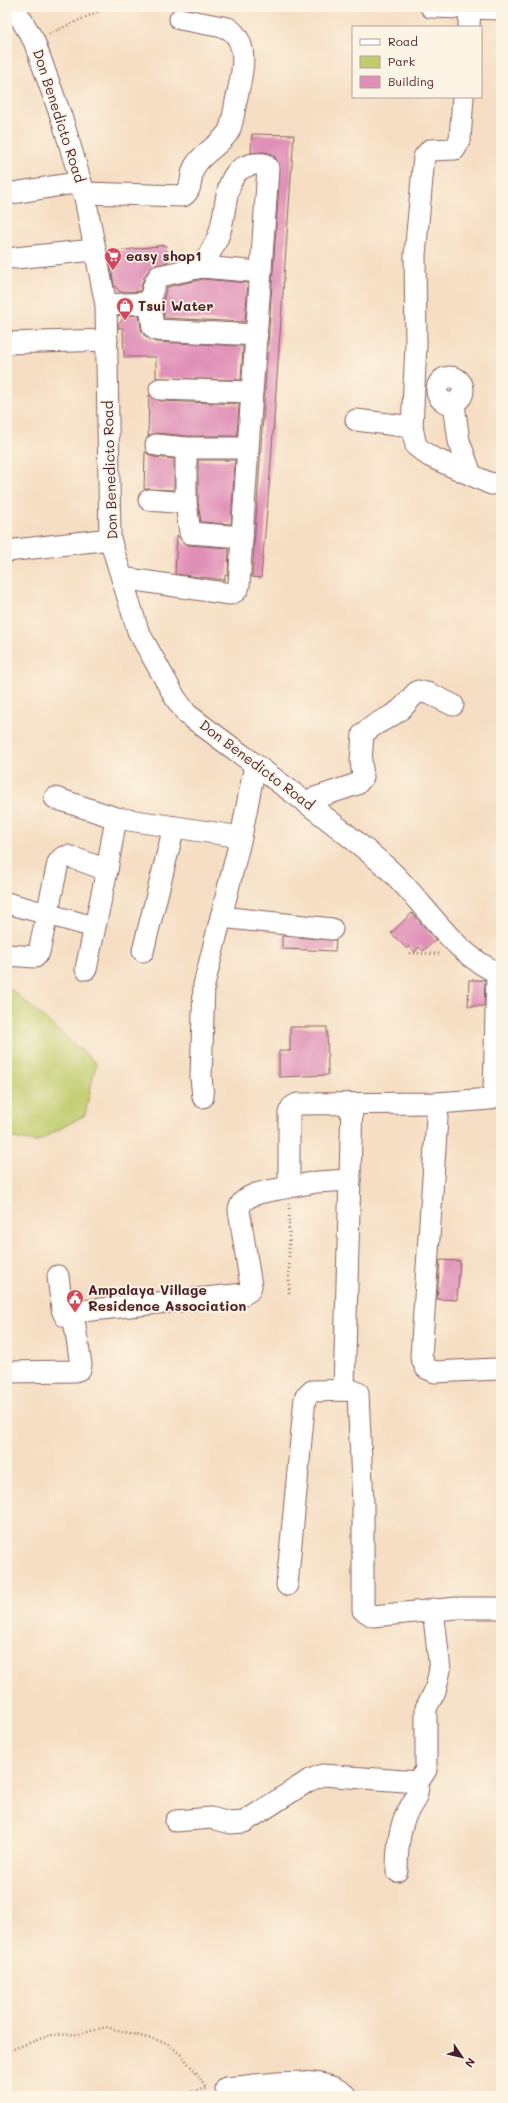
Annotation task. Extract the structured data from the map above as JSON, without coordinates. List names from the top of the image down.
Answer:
{
  "streets": {
    "street": ["Don Benedicto Road"]
  },
  "places": {
    "supermarket": ["easy shop1"],
    "shop": ["Tsui Water"],
    "public building": ["Ampalaya Village Residence Association"]
  },
  "legend": ["Road", "Park", "Building"],
  "north": "bottom right"
}
